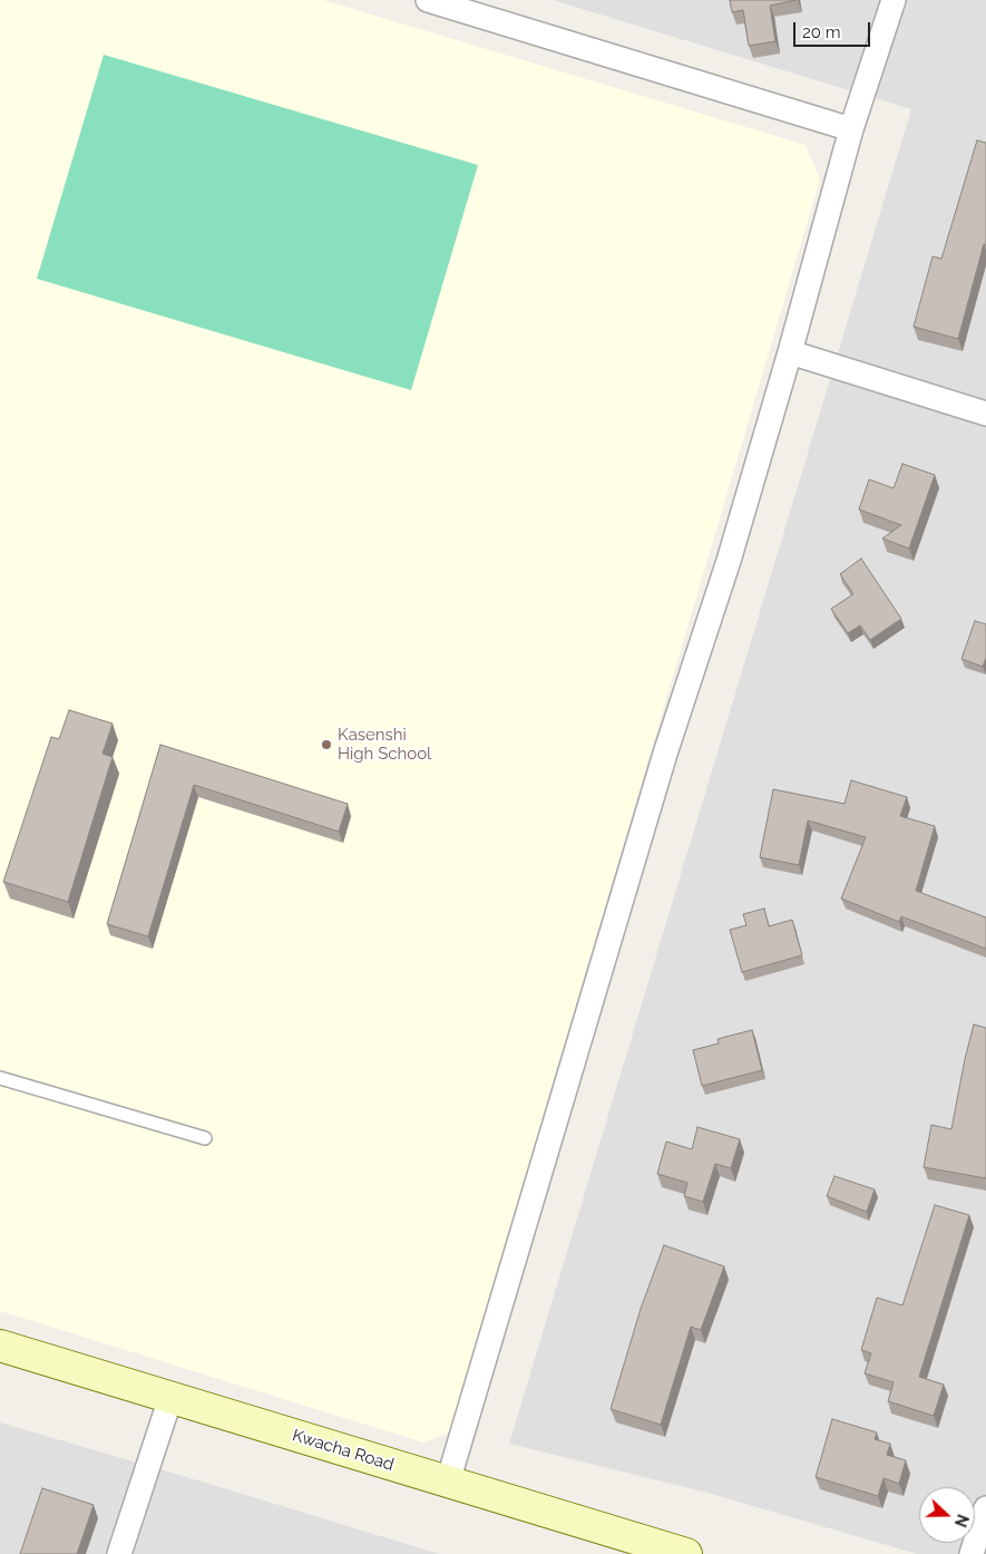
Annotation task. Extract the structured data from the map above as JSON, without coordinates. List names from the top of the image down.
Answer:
{
  "streets": {
    "main road": ["Kwacha Road"]
  },
  "places": ["Kasenshi High School"],
  "scale_bar": "20 m",
  "north": "right"
}
